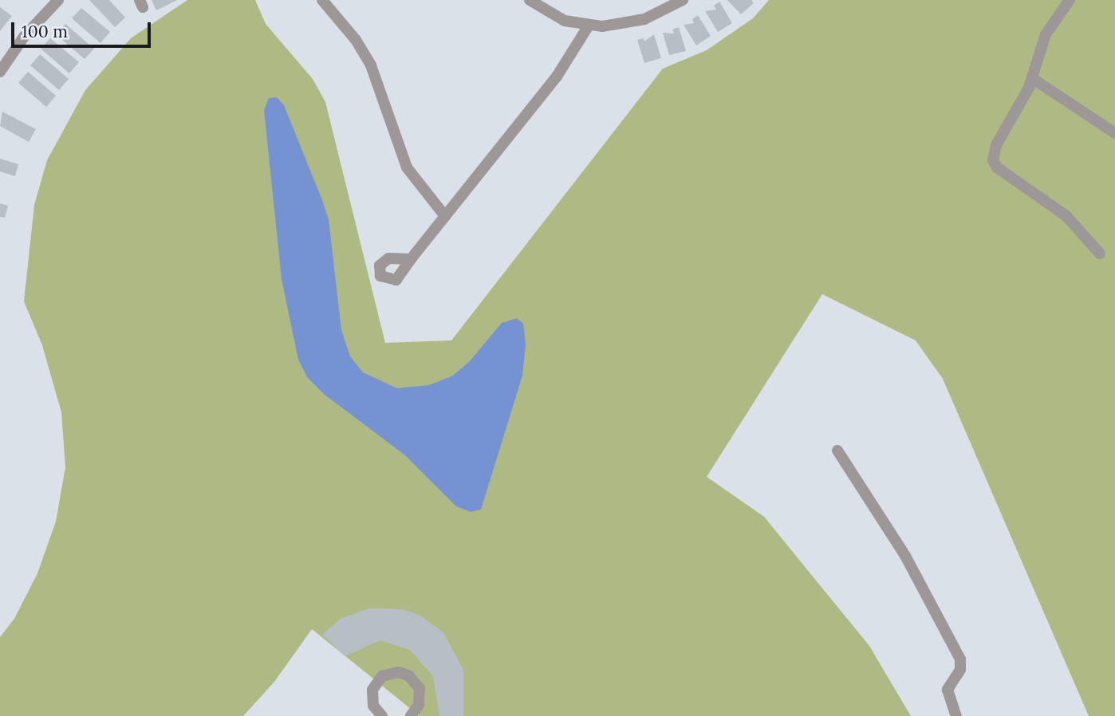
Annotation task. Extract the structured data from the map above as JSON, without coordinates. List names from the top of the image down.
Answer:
{
  "scale_bar": "100 m"
}
